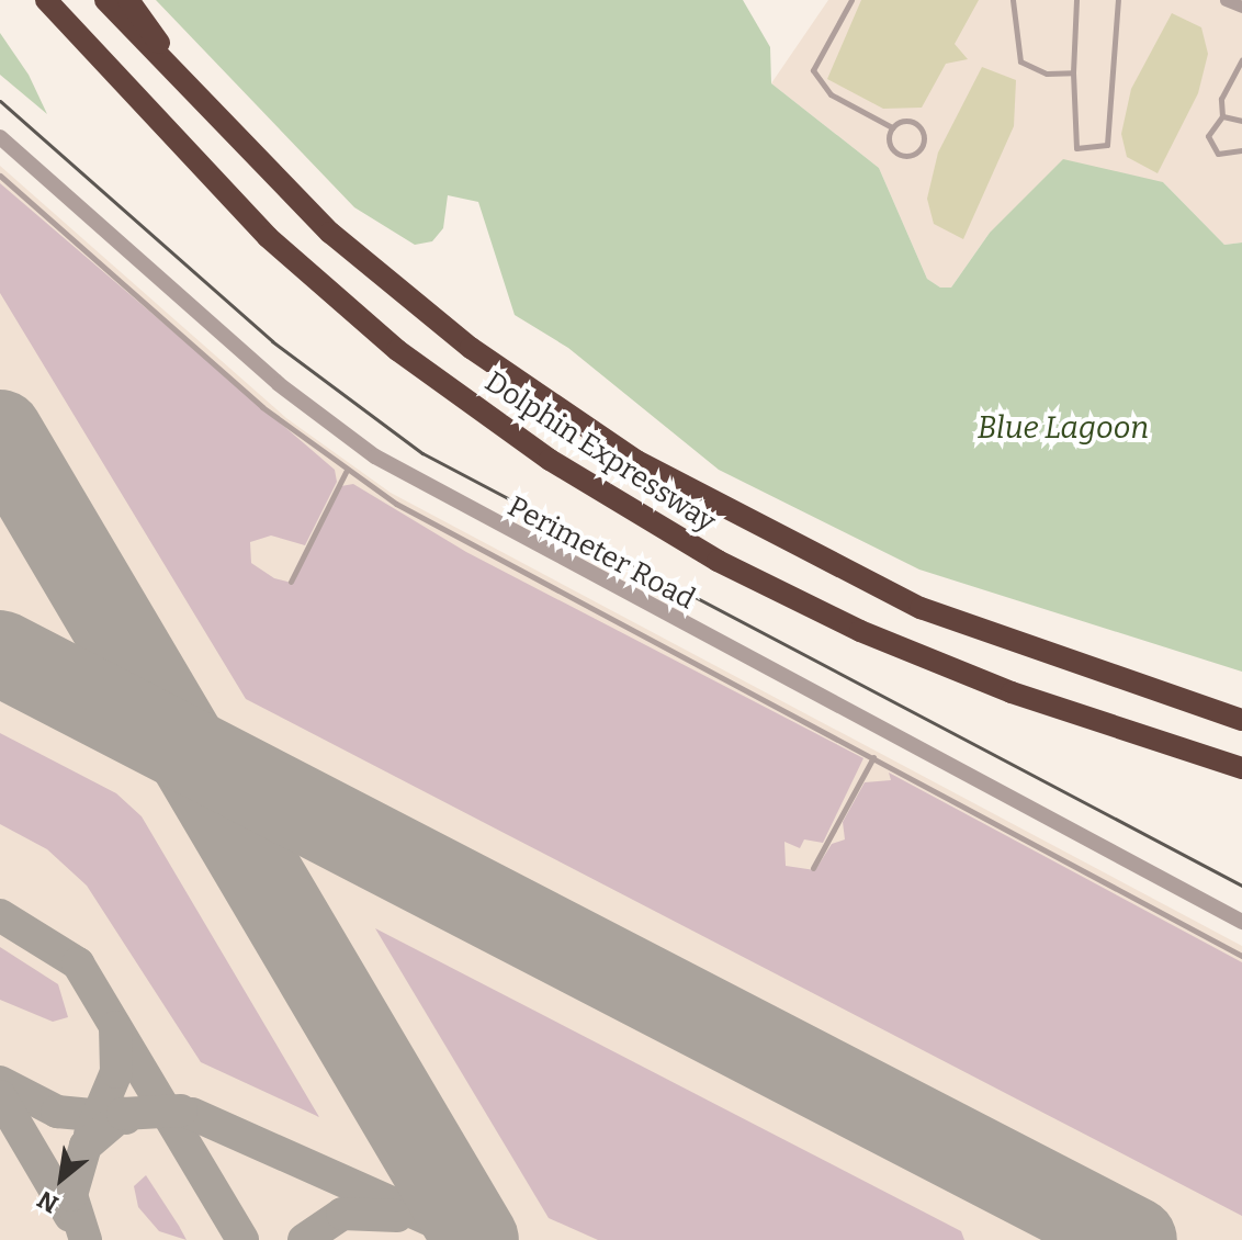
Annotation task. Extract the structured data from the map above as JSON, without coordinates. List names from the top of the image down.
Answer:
{
  "streets": {
    "highway": ["Dolphin Expressway"],
    "street": ["Perimeter Road"]
  },
  "water": ["Blue Lagoon"],
  "north": "bottom left"
}
